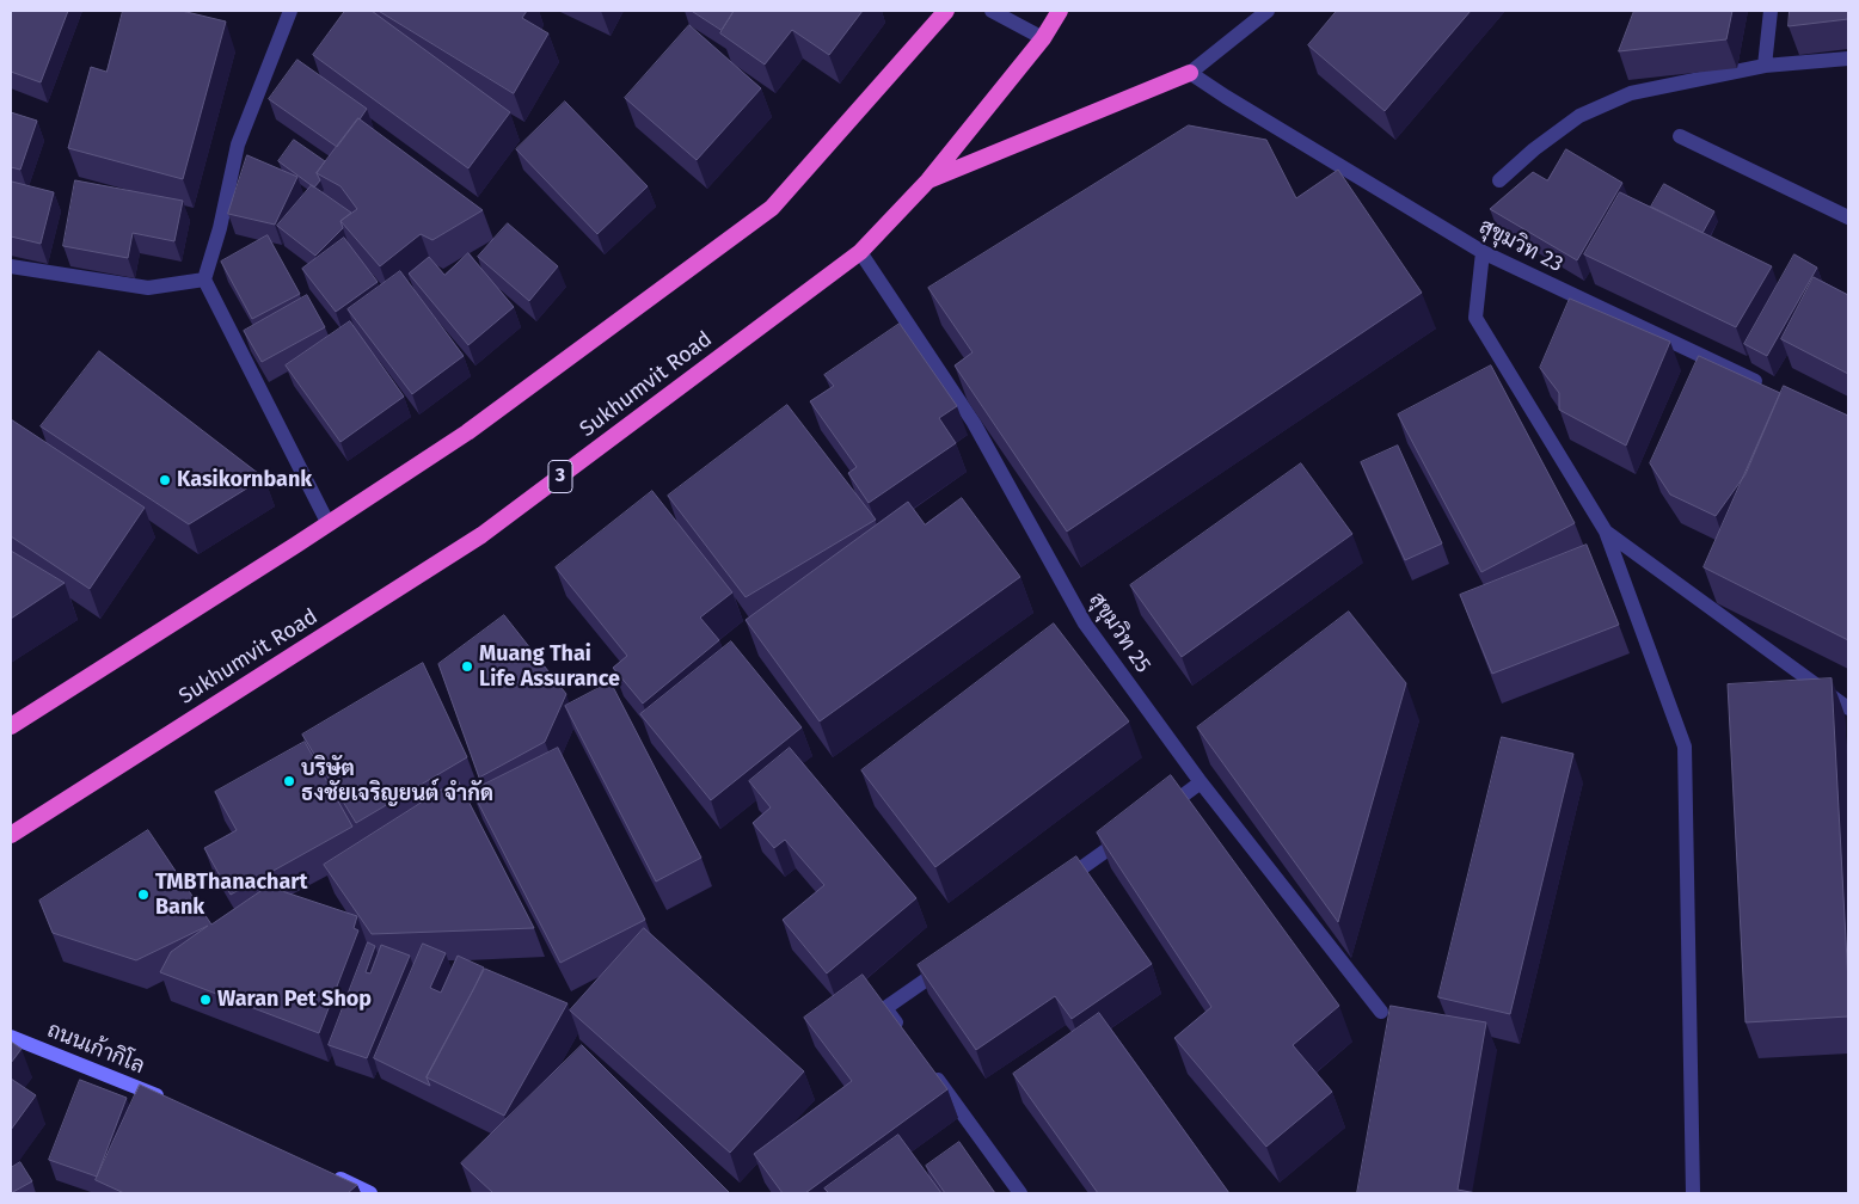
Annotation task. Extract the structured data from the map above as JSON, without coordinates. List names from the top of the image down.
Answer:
{
  "streets": {
    "highway": ["Sukhumvit Road", "3"],
    "main road": ["ถนนเก้ากิโล"],
    "street": ["สุขุมวิท 23", "สุขุมวิท 25"]
  },
  "crossings": [
    ["Sukhumvit Road", "สุขุมวิท 25"]
  ],
  "places": [
    "Kasikornbank",
    "Muang Thai Life Assurance",
    "บริษัต ธงชัยเจริญยนต์ จำกัด",
    "TMBThanachart Bank",
    "Waran Pet Shop"
  ]
}
